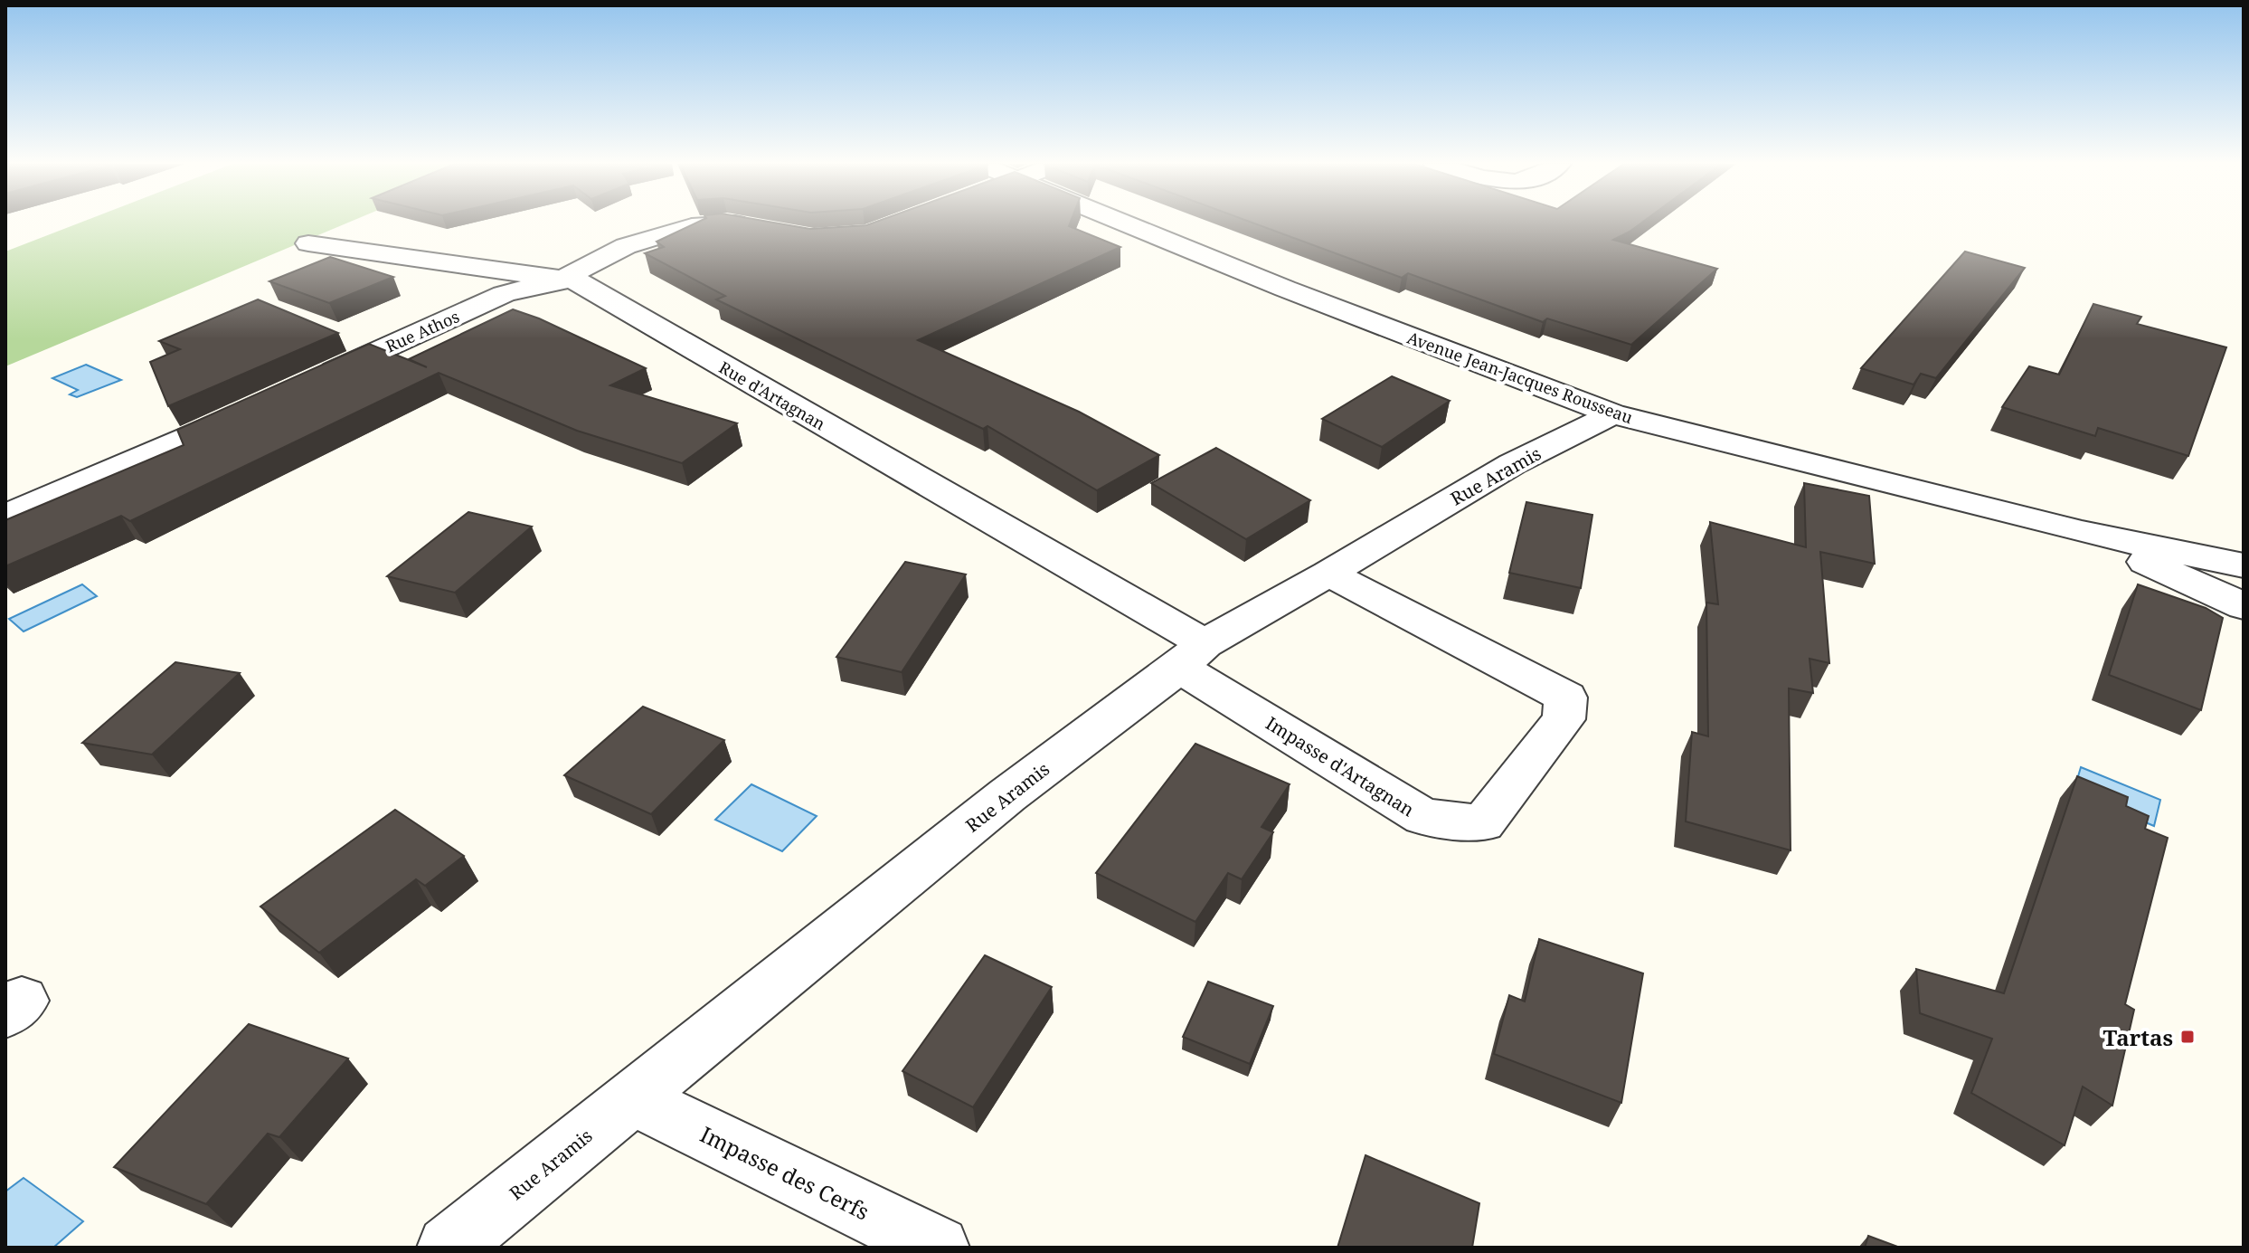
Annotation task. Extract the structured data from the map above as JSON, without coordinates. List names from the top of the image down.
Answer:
{
  "streets": {
    "street": [
      "Rue Athos",
      "Avenue Jean-Jacques Rousseau",
      "Rue d'Artagnan",
      "Rue Aramis",
      "Impasse d'Artagnan",
      "Impasse des Cerfs"
    ]
  },
  "crossings": [
    ["Rue Athos", "Rue d'Artagnan"],
    ["Avenue Jean-Jacques Rousseau", "Rue Aramis"],
    ["Rue d'Artagnan", "Rue Aramis"],
    ["Rue d'Artagnan", "Impasse d'Artagnan"],
    ["Rue Aramis", "Impasse d'Artagnan"],
    ["Rue Aramis", "Impasse des Cerfs"]
  ],
  "places": {
    "transit": ["Tartas"]
  }
}
